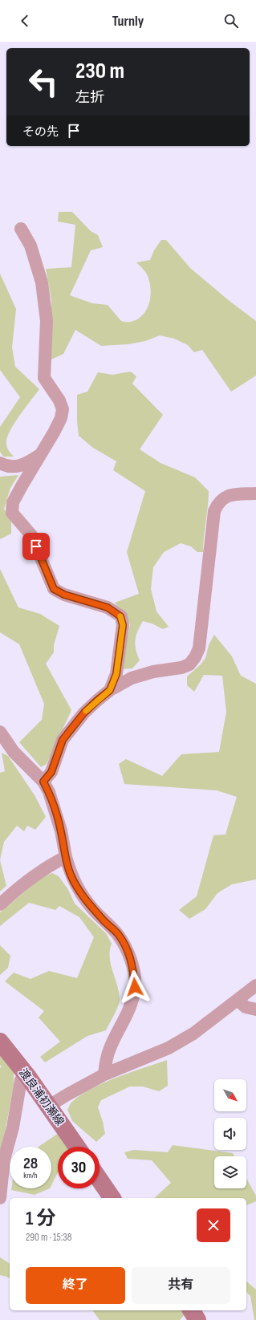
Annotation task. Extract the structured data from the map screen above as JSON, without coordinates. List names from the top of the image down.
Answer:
{
  "streets": {
    "main road": ["渡良浦初瀬線"]
  },
  "north": "bottom right",
  "page": {
    "header": "Turnly",
    "turn": ["230 m", "左折"],
    "then": "その先",
    "speed": "28 km/h",
    "limit": "30",
    "heading": ["1 分", "290 m · 15:38"],
    "buttons": ["終了", "共有"]
  }
}
